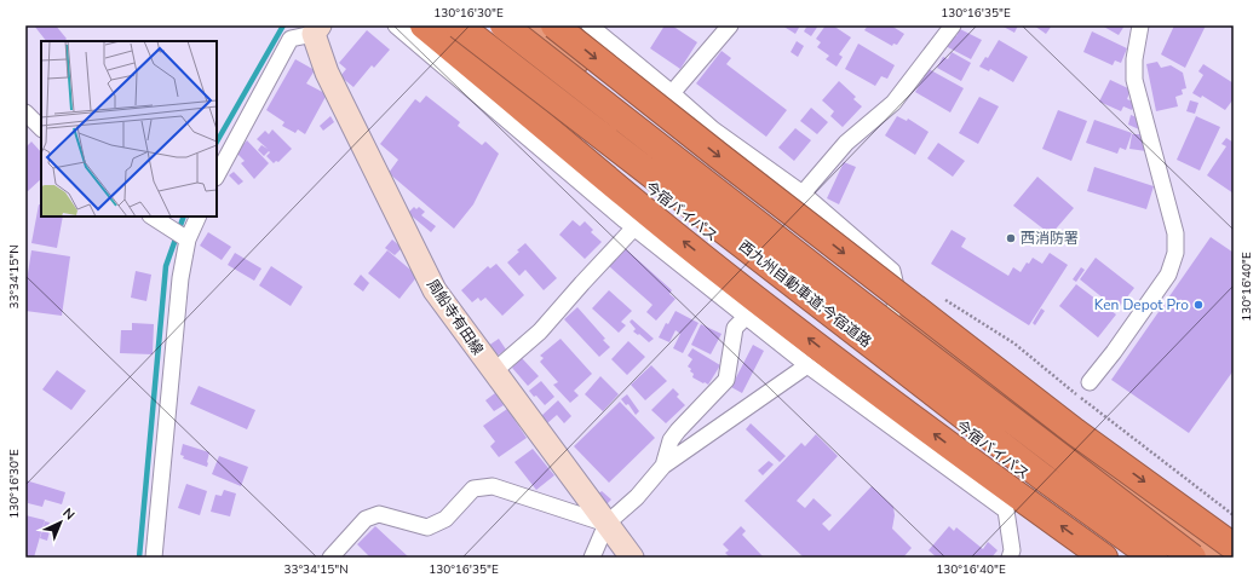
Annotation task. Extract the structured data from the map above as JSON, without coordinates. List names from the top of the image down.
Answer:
{
  "streets": {
    "highway": ["今宿バイパス", "西九州自動車道;今宿道路"],
    "main road": ["周船寺有田線"]
  },
  "places": ["西消防署", "Ken Depot Pro"],
  "north": "top right",
  "coordinates": [
    "130°16'30\"E",
    "130°16'35\"E",
    "33°34'15\"N",
    "130°16'40\"E"
  ]
}
